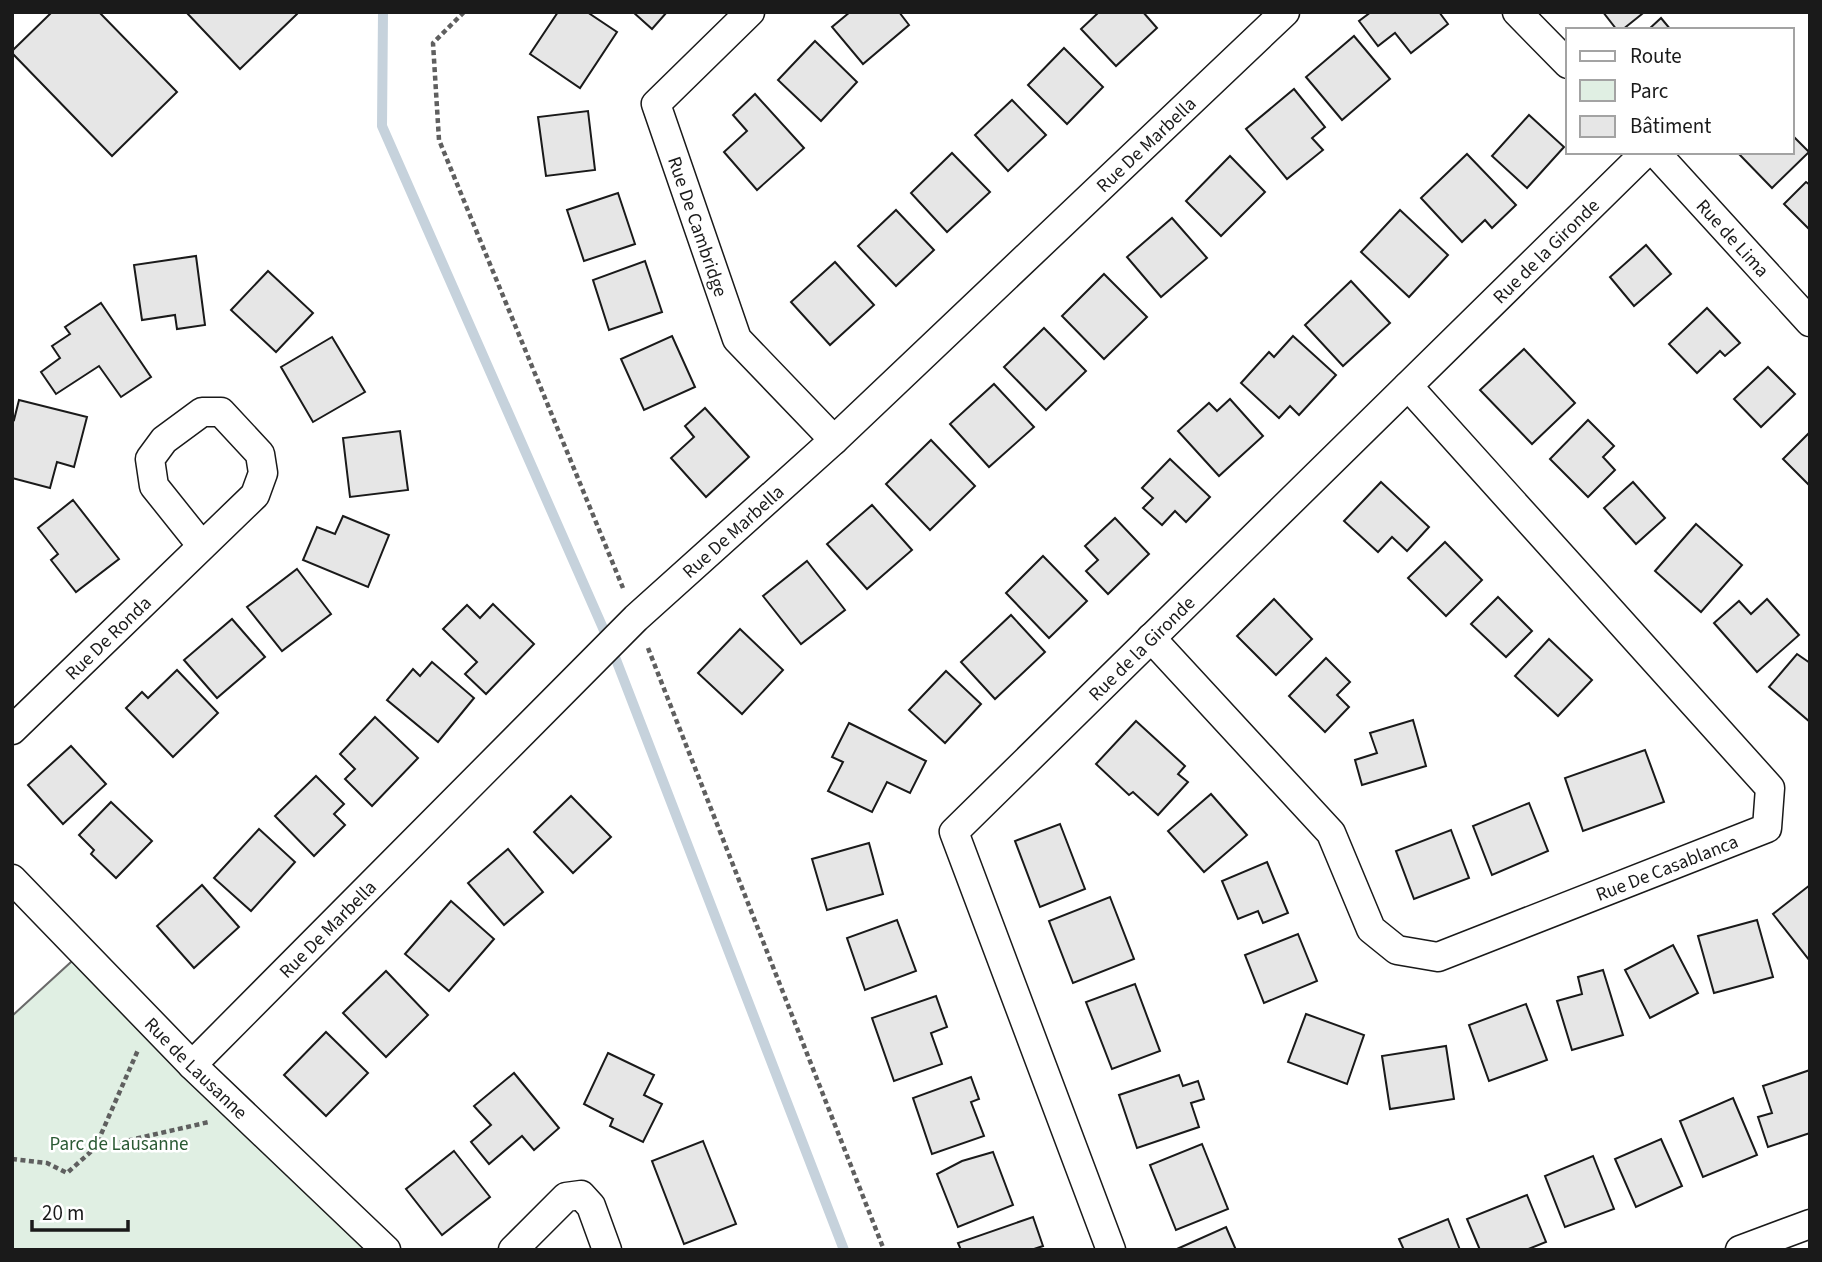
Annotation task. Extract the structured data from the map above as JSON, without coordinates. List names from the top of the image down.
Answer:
{
  "streets": {
    "street": [
      "Rue De Marbella",
      "Rue De Cambridge",
      "Rue de Lima",
      "Rue de la Gironde",
      "Rue De Ronda",
      "Rue De Casablanca",
      "Rue de Lausanne"
    ]
  },
  "crossings": [
    ["Rue De Marbella", "Rue De Cambridge"],
    ["Rue De Marbella", "Rue de Lausanne"],
    ["Rue de la Gironde", "Rue De Casablanca"]
  ],
  "parks": ["Parc de Lausanne"],
  "legend": ["Route", "Parc", "Bâtiment"],
  "scale_bar": "20 m"
}
